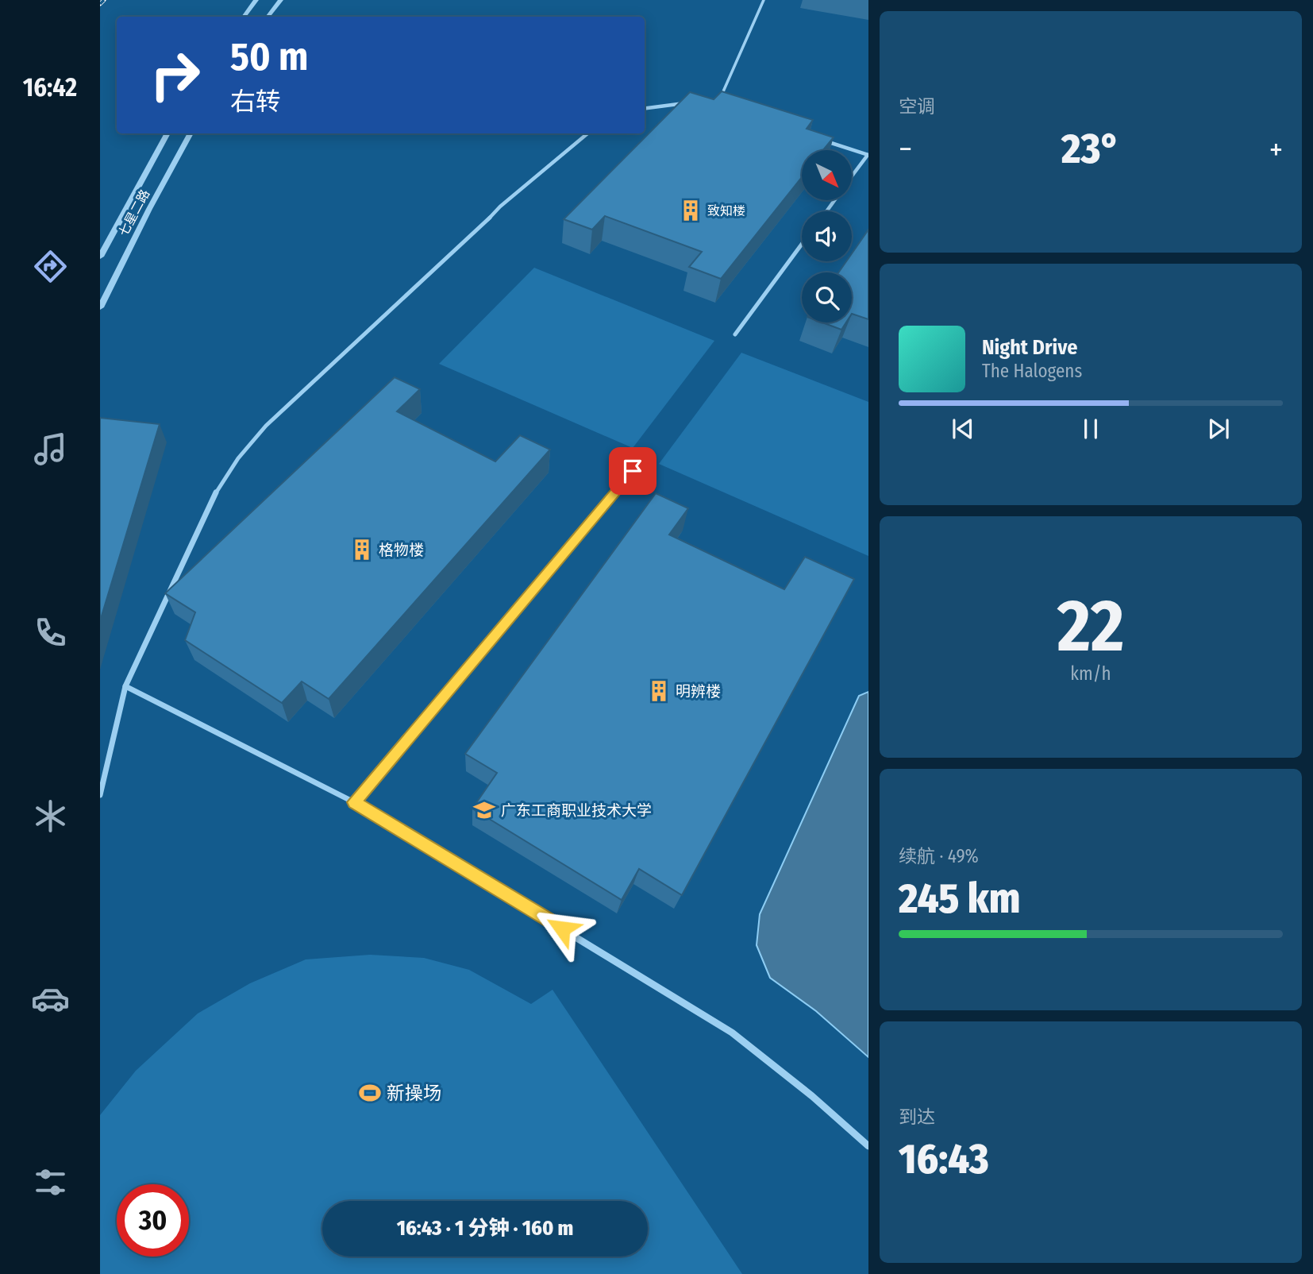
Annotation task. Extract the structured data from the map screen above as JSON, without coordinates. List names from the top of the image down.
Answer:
{
  "streets": {
    "street": ["七星二路"]
  },
  "places": {
    "building": ["致知楼", "格物楼", "明辨楼"],
    "school or university": ["广东工商职业技术大学"],
    "sports": ["新操场"]
  },
  "north": "bottom right",
  "page": {
    "tabs": "16:42",
    "tile": [
      "空调",
      ["22", "km/h"],
      ["续航 · 49%", "245 km"],
      ["到达", "16:43"]
    ],
    "turn": ["50 m", "右转"],
    "heat": ["−", "23°", "+"],
    "song": ["Night Drive", "The Halogens"],
    "limit": "30",
    "trip": "16:43 · 1 分钟 · 160 m"
  }
}
